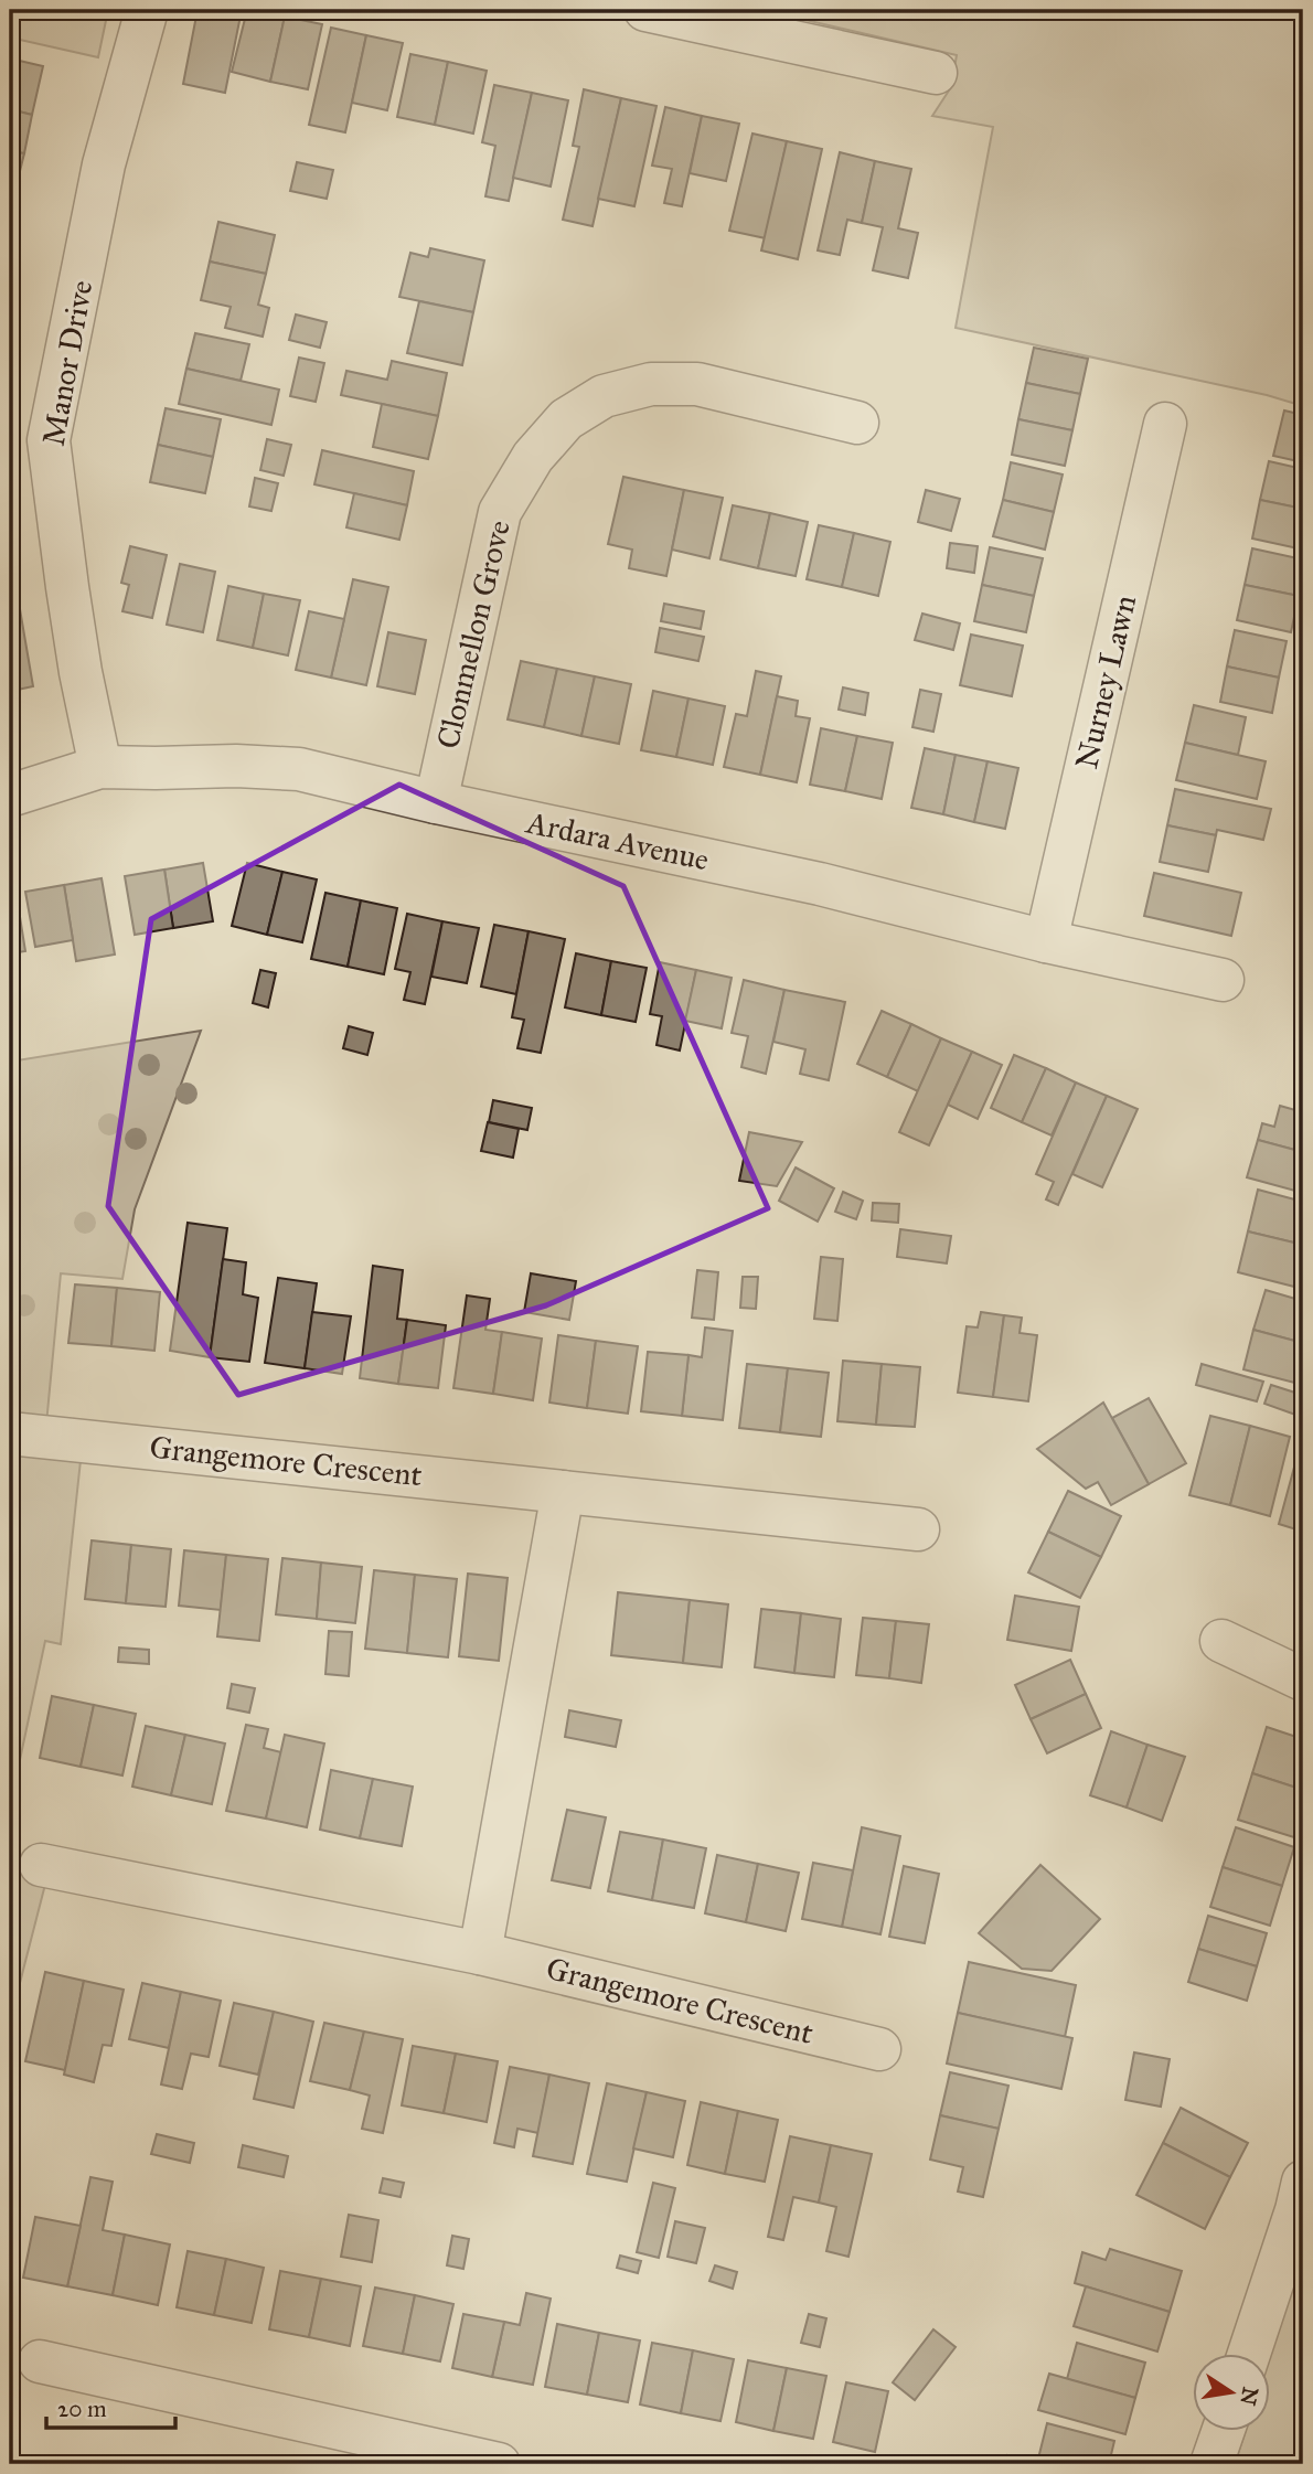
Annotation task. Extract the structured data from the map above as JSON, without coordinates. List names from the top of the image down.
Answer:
{
  "streets": {
    "street": [
      "Manor Drive",
      "Clonmellon Grove",
      "Nurney Lawn",
      "Ardara Avenue",
      "Grangemore Crescent"
    ]
  },
  "crossings": [
    ["Manor Drive", "Ardara Avenue"],
    ["Clonmellon Grove", "Ardara Avenue"],
    ["Nurney Lawn", "Ardara Avenue"]
  ],
  "scale_bar": "20 m",
  "north": "right"
}
